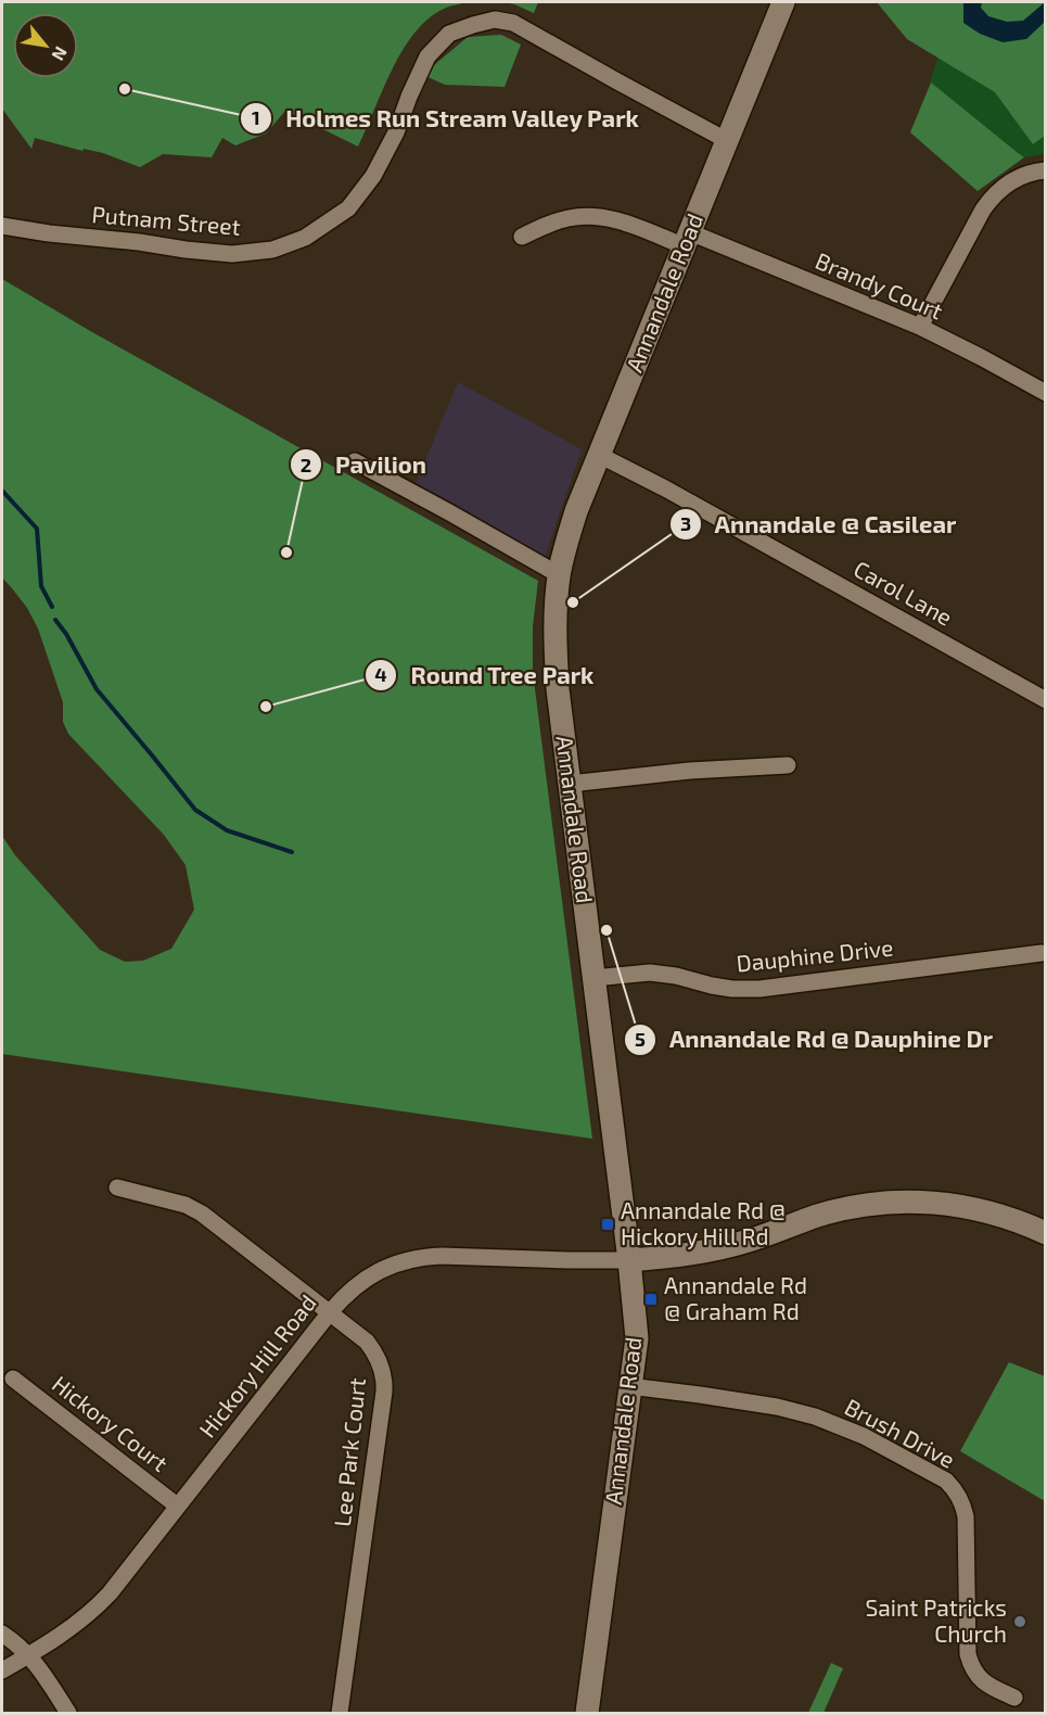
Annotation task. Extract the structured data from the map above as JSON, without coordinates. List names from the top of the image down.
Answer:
{
  "streets": {
    "main road": ["Annandale Road"],
    "street": [
      "Putnam Street",
      "Brandy Court",
      "Carol Lane",
      "Dauphine Drive",
      "Hickory Hill Road",
      "Hickory Court",
      "Brush Drive",
      "Lee Park Court"
    ]
  },
  "crossings": [
    ["Putnam Street", "Annandale Road"],
    ["Brandy Court", "Annandale Road"],
    ["Annandale Road", "Carol Lane"],
    ["Annandale Road", "Dauphine Drive"],
    ["Annandale Road", "Hickory Hill Road"],
    ["Annandale Road", "Brush Drive"],
    ["Hickory Hill Road", "Hickory Court"],
    ["Hickory Hill Road", "Lee Park Court"]
  ],
  "places": {
    "other": [
      "Holmes Run Stream Valley Park",
      "Pavilion",
      "Annandale @ Casilear",
      "Round Tree Park",
      "Annandale Rd @ Dauphine Dr",
      "Saint Patricks Church"
    ],
    "transit": ["Annandale Rd @ Hickory Hill Rd", "Annandale Rd @ Graham Rd"]
  },
  "north": "bottom right"
}
